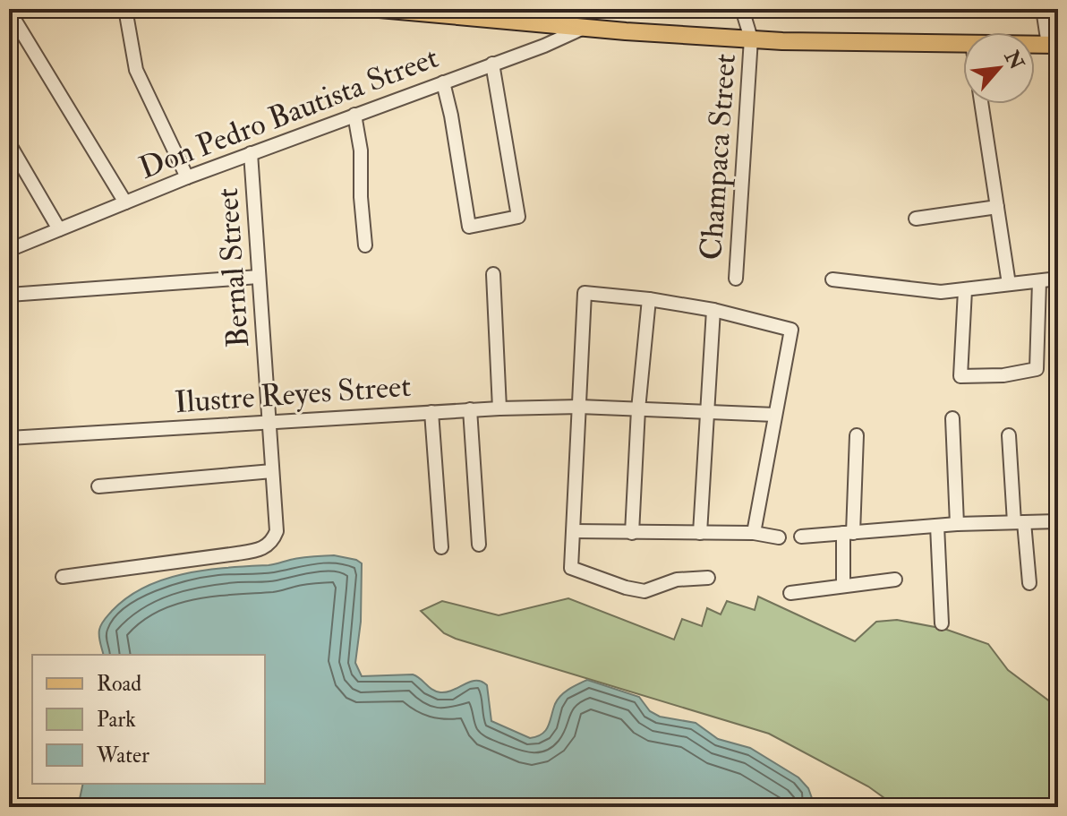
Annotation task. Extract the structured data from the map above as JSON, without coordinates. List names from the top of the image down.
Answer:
{
  "streets": {
    "street": [
      "Don Pedro Bautista Street",
      "Champaca Street",
      "Bernal Street",
      "Ilustre Reyes Street"
    ]
  },
  "crossings": [
    ["Don Pedro Bautista Street", "Bernal Street"],
    ["Bernal Street", "Ilustre Reyes Street"]
  ],
  "legend": ["Road", "Park", "Water"],
  "north": "top right"
}
